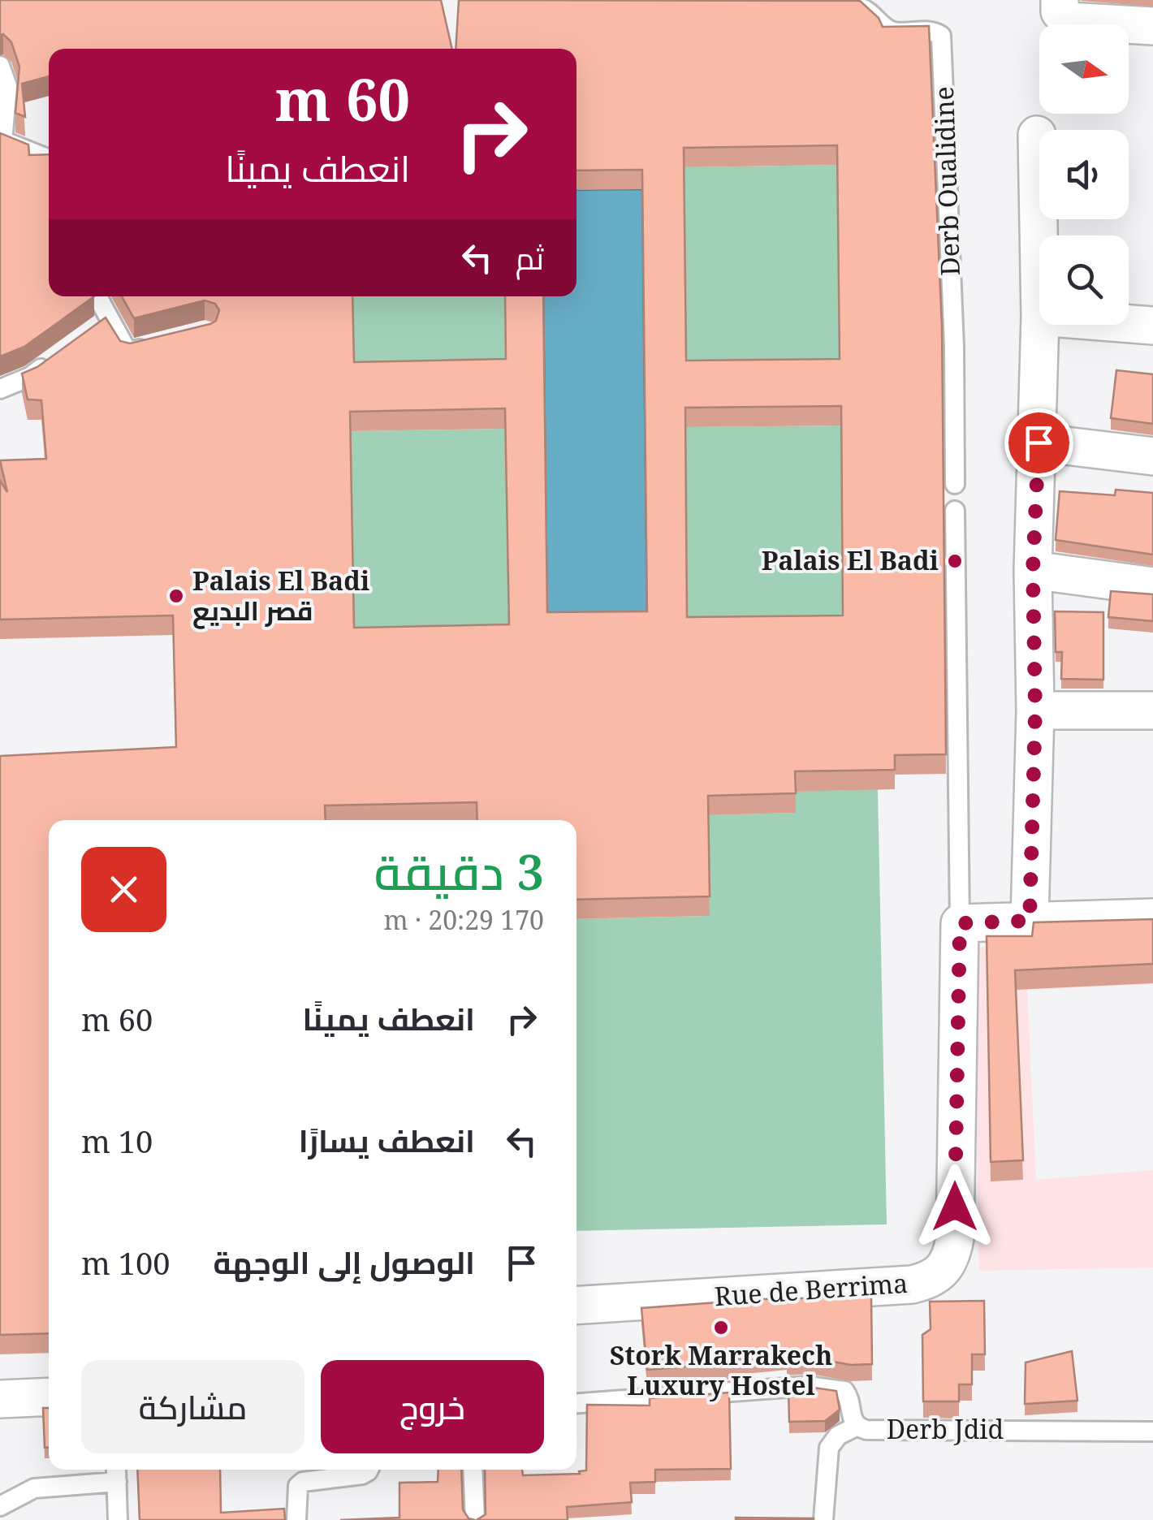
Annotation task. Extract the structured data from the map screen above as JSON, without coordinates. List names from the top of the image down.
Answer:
{
  "streets": {
    "street": ["Rue de Berrima"],
    "lane": ["Derb Oualidine", "Derb Jdid"]
  },
  "places": ["Palais El Badi", "Palais El Badi قصر البديع", "Stork Marrakech Luxury Hostel"],
  "north": "right",
  "page": {
    "turn": ["60 m", "انعطف يمينًا"],
    "then": "ثم",
    "heading": ["3 دقيقة", "170 m · 20:29"],
    "list": [
      {
        "name": "انعطف يمينًا",
        "value": "60 m"
      },
      {
        "name": "انعطف يسارًا",
        "value": "10 m"
      },
      {
        "name": "الوصول إلى الوجهة",
        "value": "100 m"
      }
    ],
    "buttons": ["خروج", "مشاركة"]
  }
}
